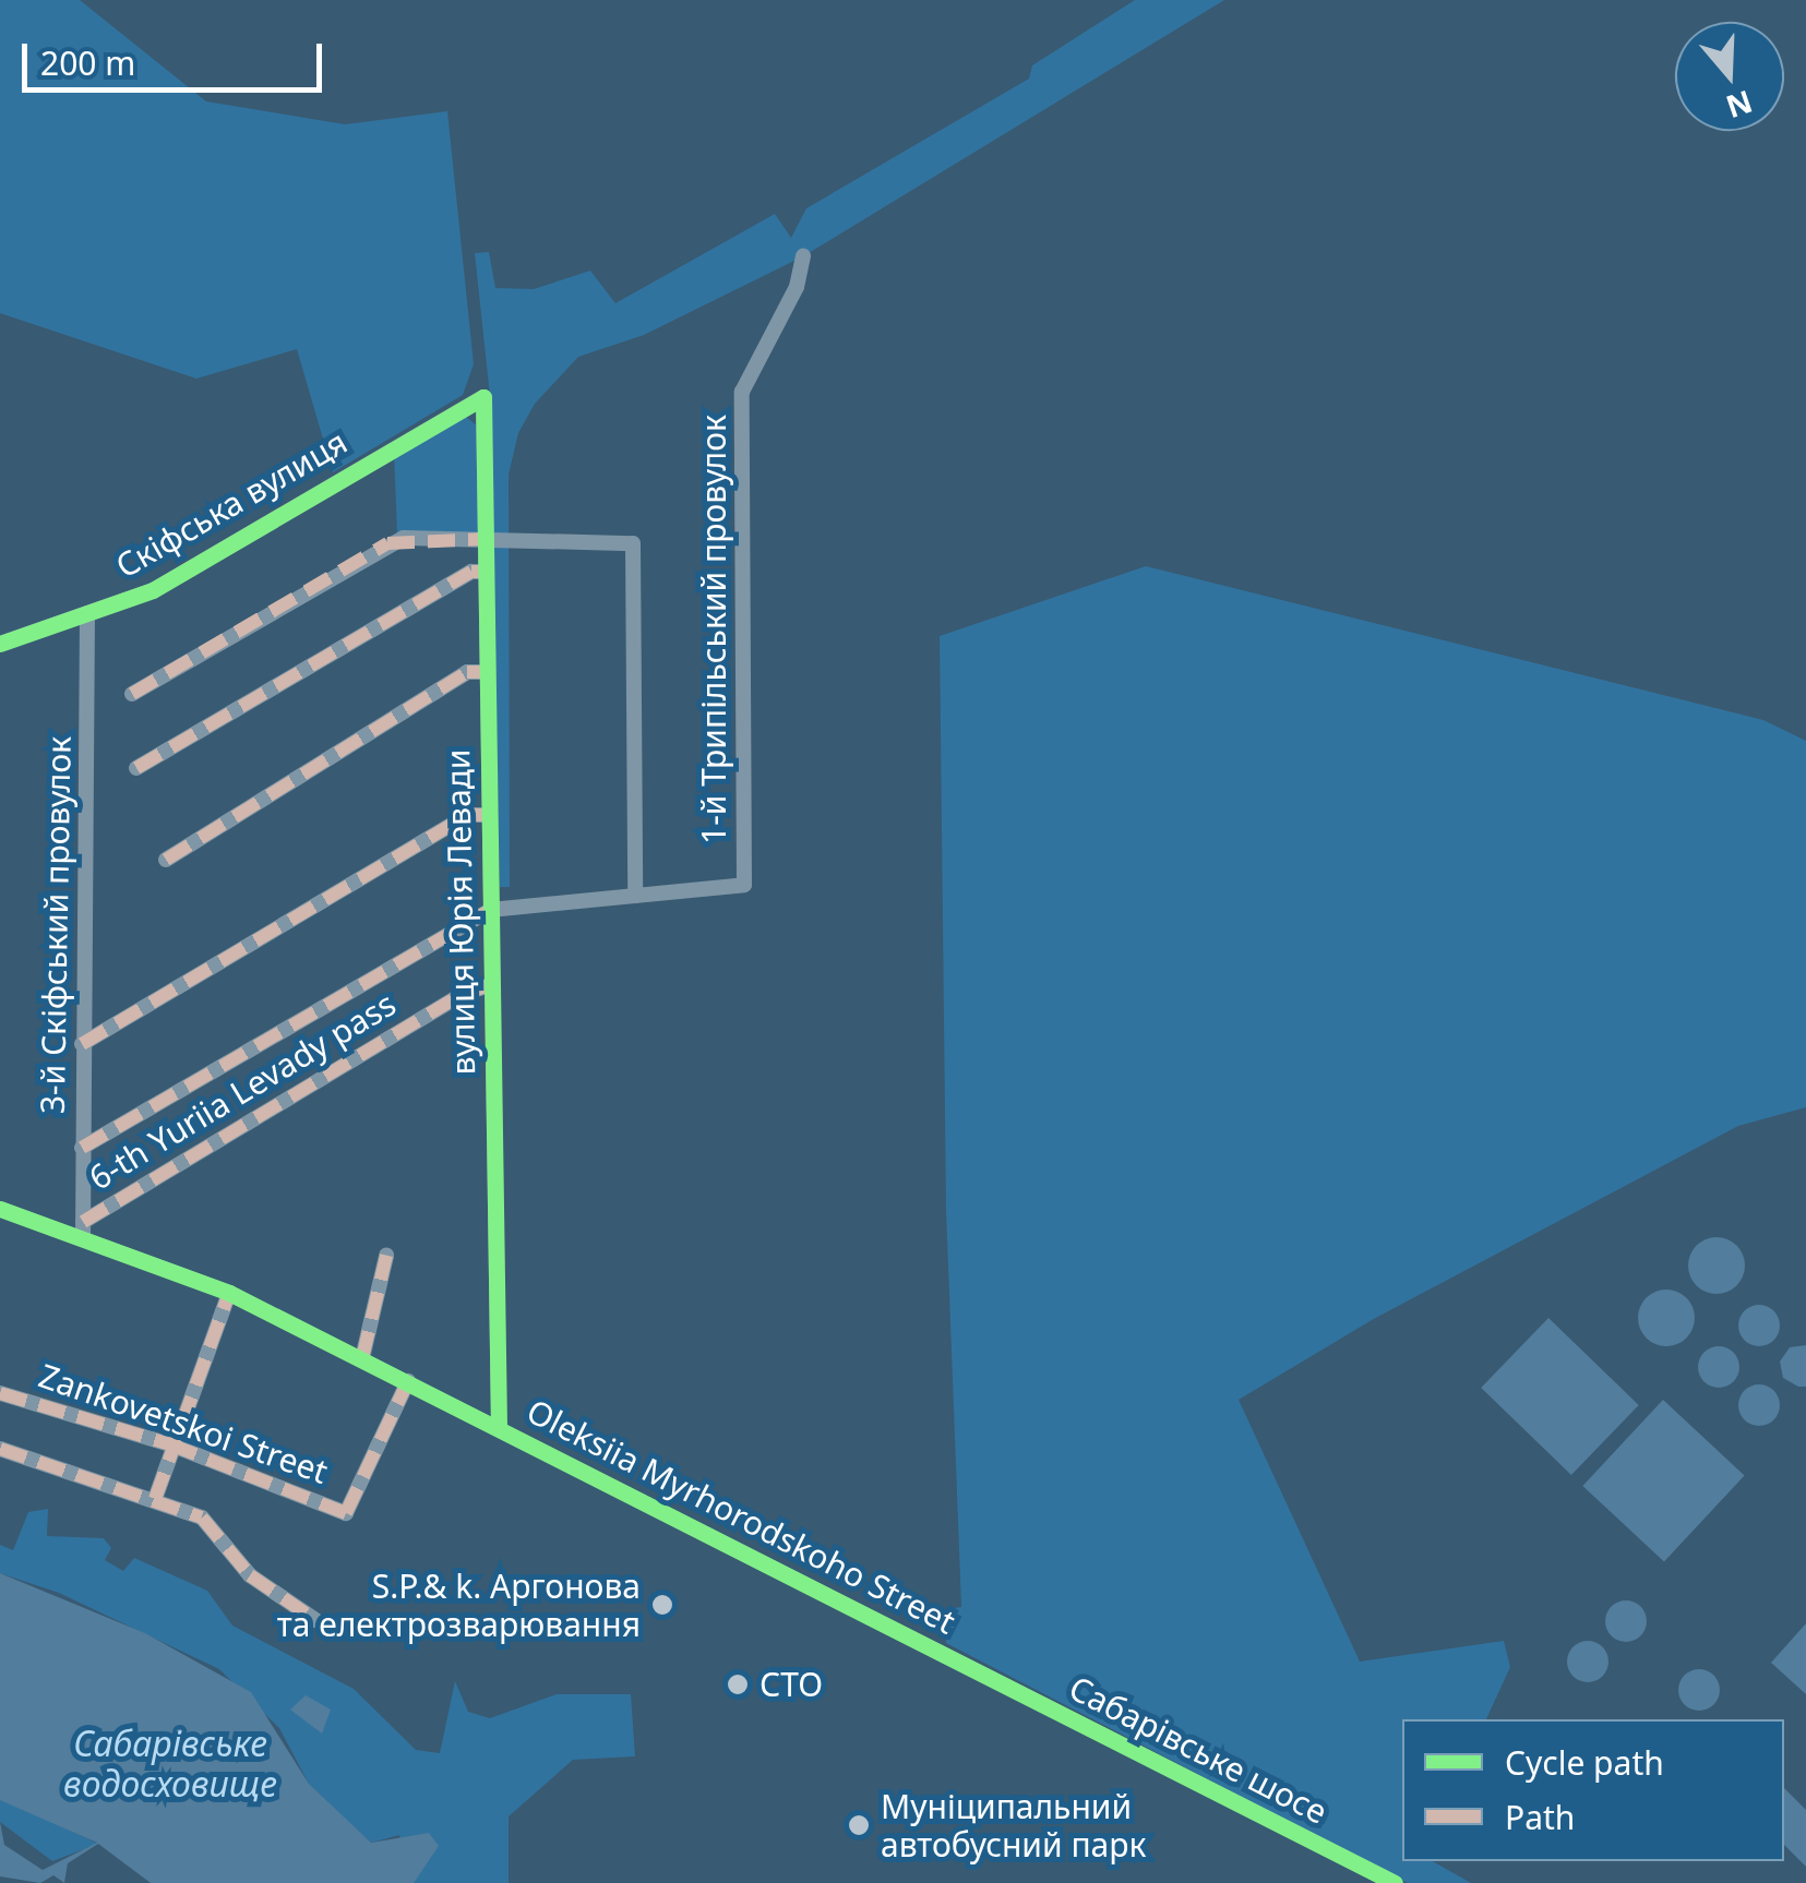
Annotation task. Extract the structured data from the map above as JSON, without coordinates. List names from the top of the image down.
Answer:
{
  "streets": {
    "street": [
      "Скіфська вулиця",
      "1-й Трипільський провулок",
      "вулиця Юрія Левади",
      "3-й Скіфський провулок",
      "6-th Yuriia Levady pass",
      "Zankovetskoi Street",
      "Oleksiia Myrhorodskoho Street",
      "Сабарівське шосе"
    ]
  },
  "crossings": [
    ["Скіфська вулиця", "вулиця Юрія Левади"],
    ["Скіфська вулиця", "3-й Скіфський провулок"],
    ["вулиця Юрія Левади", "6-th Yuriia Levady pass"],
    ["вулиця Юрія Левади", "Oleksiia Myrhorodskoho Street"],
    ["3-й Скіфський провулок", "6-th Yuriia Levady pass"],
    ["3-й Скіфський провулок", "Oleksiia Myrhorodskoho Street"],
    ["6-th Yuriia Levady pass", "Oleksiia Myrhorodskoho Street"],
    ["Zankovetskoi Street", "Oleksiia Myrhorodskoho Street"],
    ["Oleksiia Myrhorodskoho Street", "Сабарівське шосе"]
  ],
  "water": ["Сабарівське водосховище"],
  "places": ["S.P.& k. Аргонова та електрозварювання", "СТО", "Муніципальний автобусний парк"],
  "legend": ["Cycle path", "Path"],
  "scale_bar": "200 m",
  "north": "bottom"
}
